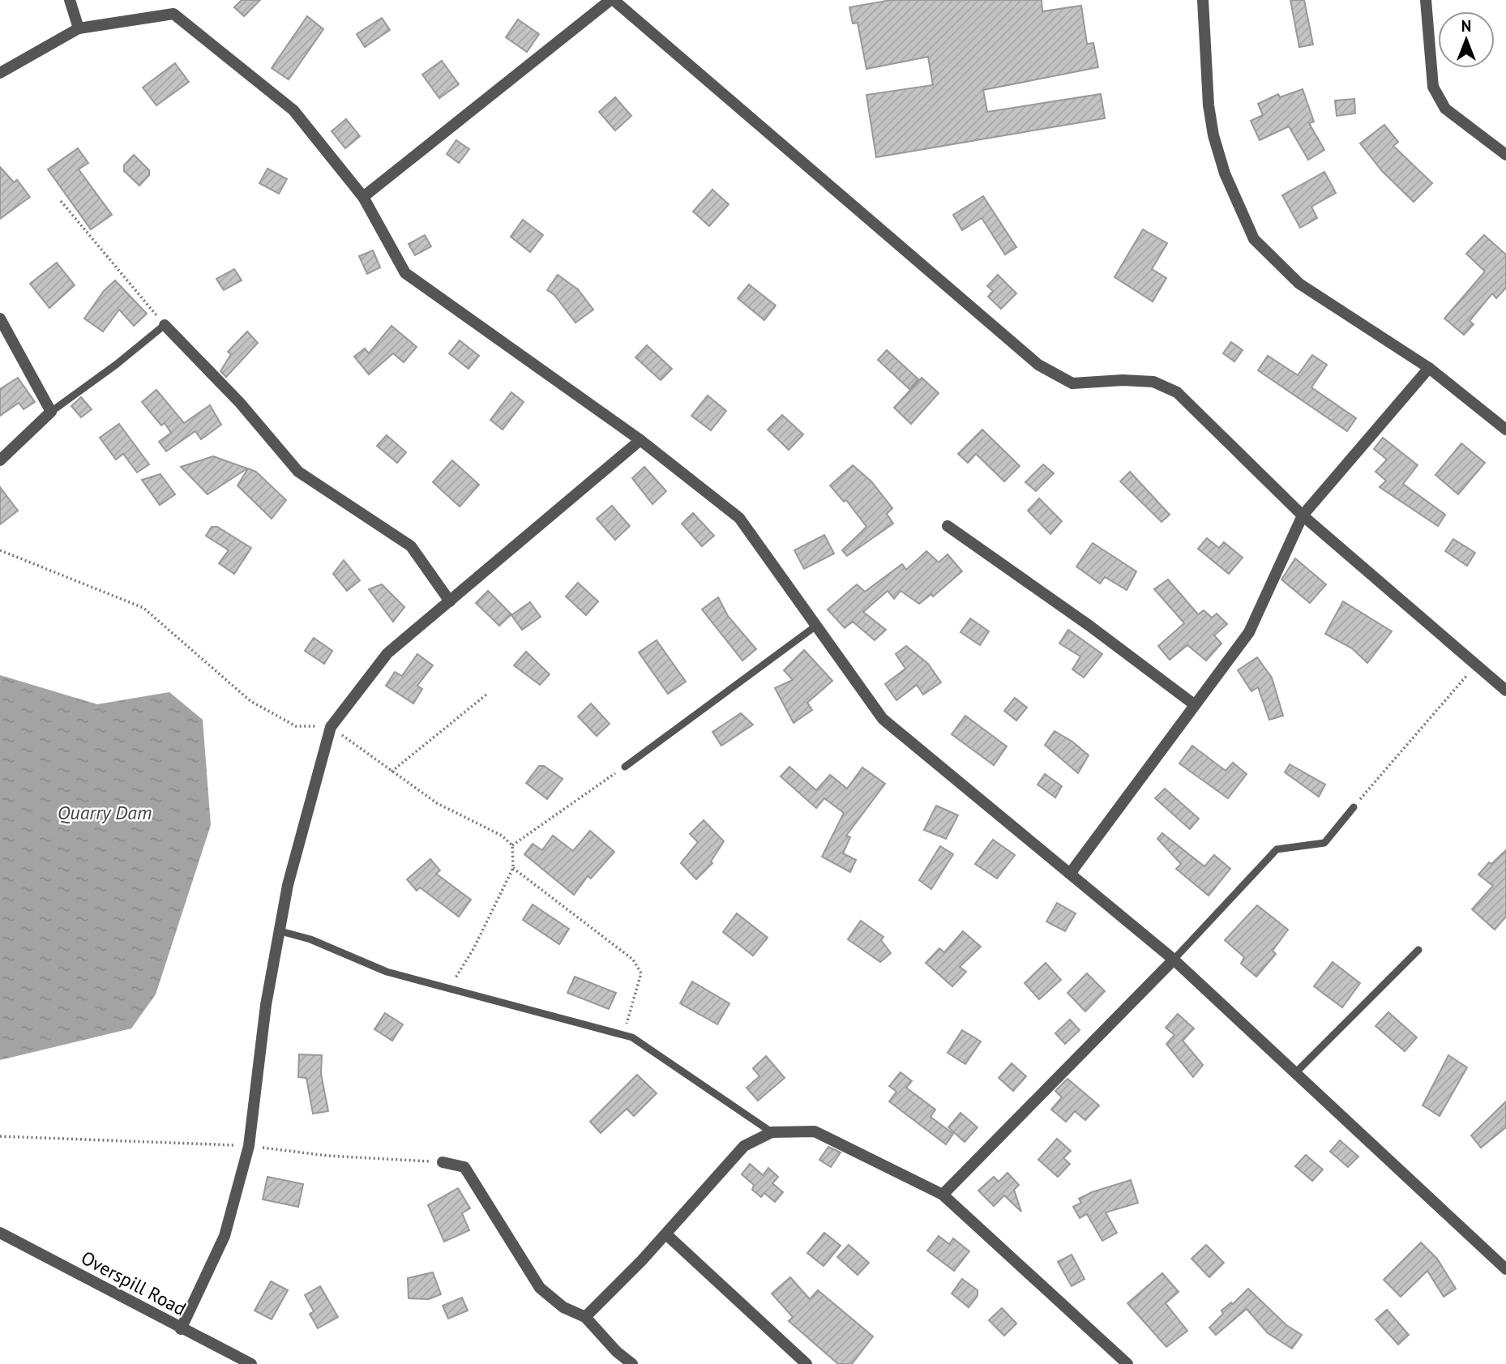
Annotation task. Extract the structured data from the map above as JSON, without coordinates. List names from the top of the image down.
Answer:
{
  "streets": {
    "street": ["Overspill Road"]
  },
  "water": ["Quarry Dam"],
  "north": "top"
}
